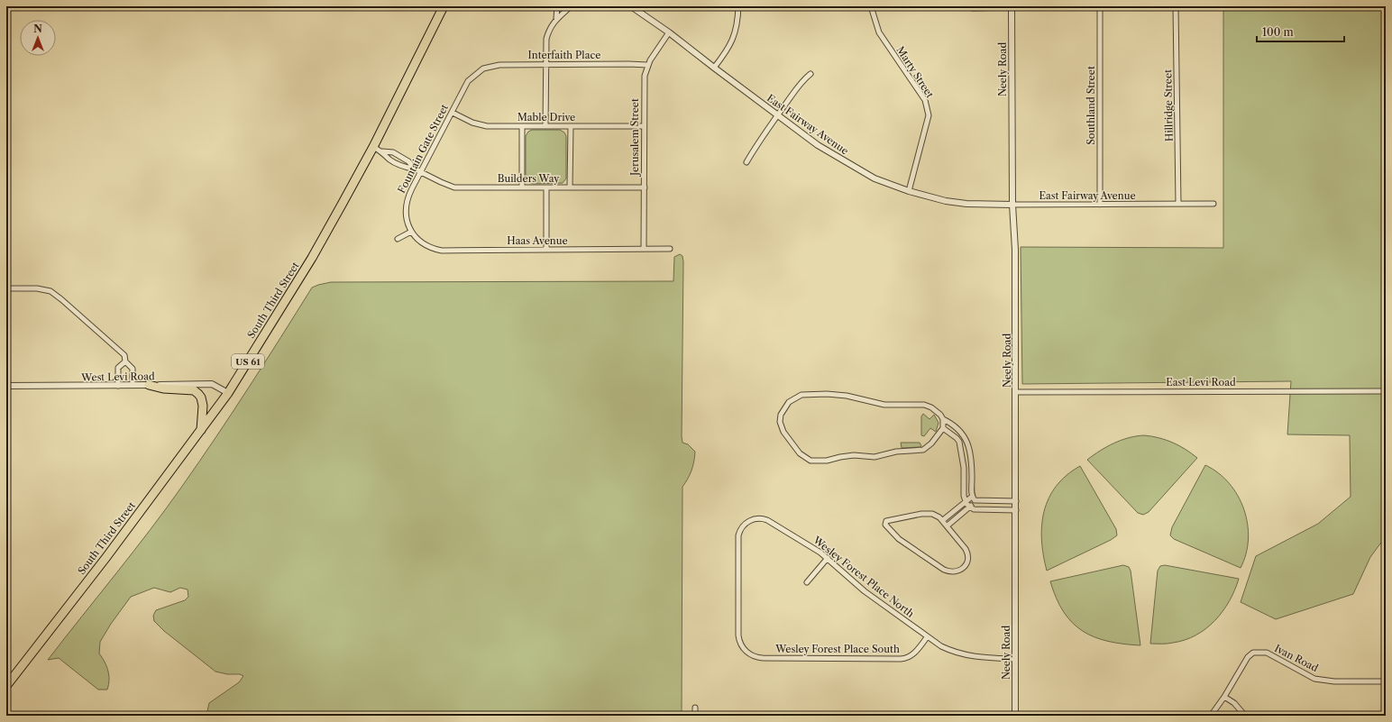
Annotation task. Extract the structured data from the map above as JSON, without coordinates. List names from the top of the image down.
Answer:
{
  "streets": {
    "highway": ["South Third Street", "US 61"],
    "street": [
      "Interfaith Place",
      "Neely Road",
      "Marty Street",
      "Southland Street",
      "Hillridge Street",
      "Mable Drive",
      "East Fairway Avenue",
      "Jerusalem Street",
      "Fountain Gate Street",
      "Builders Way",
      "Haas Avenue",
      "West Levi Road",
      "East Levi Road",
      "Wesley Forest Place North",
      "Wesley Forest Place South",
      "Ivan Road"
    ]
  },
  "crossings": [
    ["Interfaith Place", "Jerusalem Street"],
    ["Interfaith Place", "Fountain Gate Street"],
    ["Neely Road", "East Fairway Avenue"],
    ["Neely Road", "East Levi Road"],
    ["Neely Road", "Wesley Forest Place North"],
    ["Marty Street", "East Fairway Avenue"],
    ["Southland Street", "East Fairway Avenue"],
    ["Hillridge Street", "East Fairway Avenue"],
    ["Mable Drive", "Jerusalem Street"],
    ["Mable Drive", "Fountain Gate Street"],
    ["East Fairway Avenue", "Jerusalem Street"],
    ["Jerusalem Street", "Builders Way"],
    ["Jerusalem Street", "Haas Avenue"],
    ["Fountain Gate Street", "Builders Way"],
    ["Fountain Gate Street", "Haas Avenue"],
    ["Builders Way", "South Third Street"],
    ["South Third Street", "West Levi Road"],
    ["Wesley Forest Place North", "Wesley Forest Place South"]
  ],
  "scale_bar": "100 m",
  "north": "top"
}
